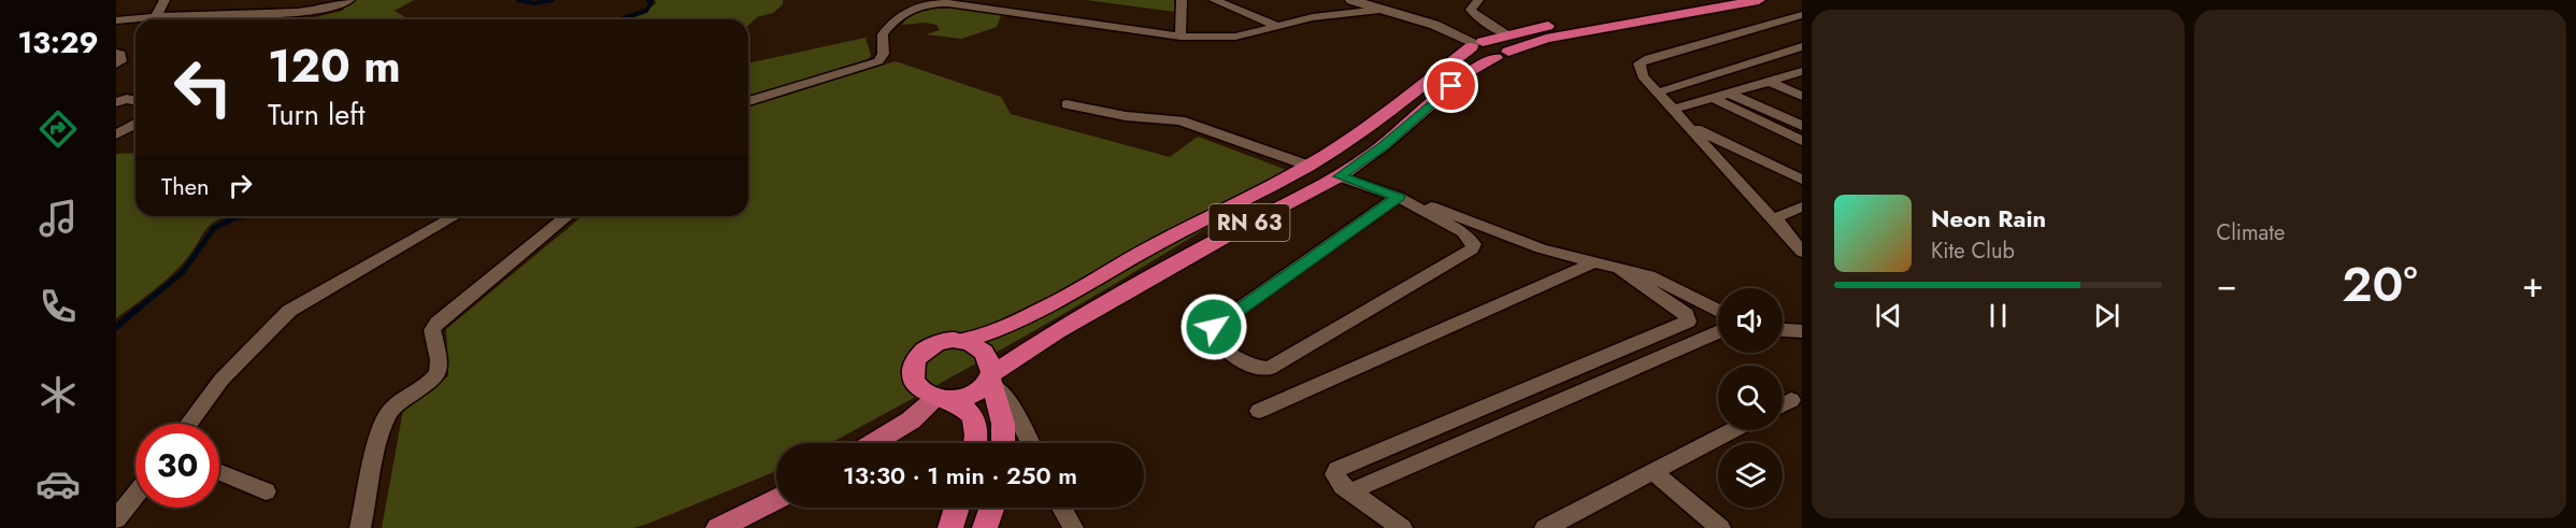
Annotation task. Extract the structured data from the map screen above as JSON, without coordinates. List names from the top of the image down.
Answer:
{
  "streets": {
    "highway": ["RN 63"]
  },
  "page": {
    "tabs": "13:29",
    "tile": "Climate",
    "turn": ["120 m", "Turn left"],
    "then": "Then",
    "song": ["Neon Rain", "Kite Club"],
    "heat": ["−", "20°", "+"],
    "limit": "30",
    "trip": "13:30 · 1 min · 250 m"
  }
}
